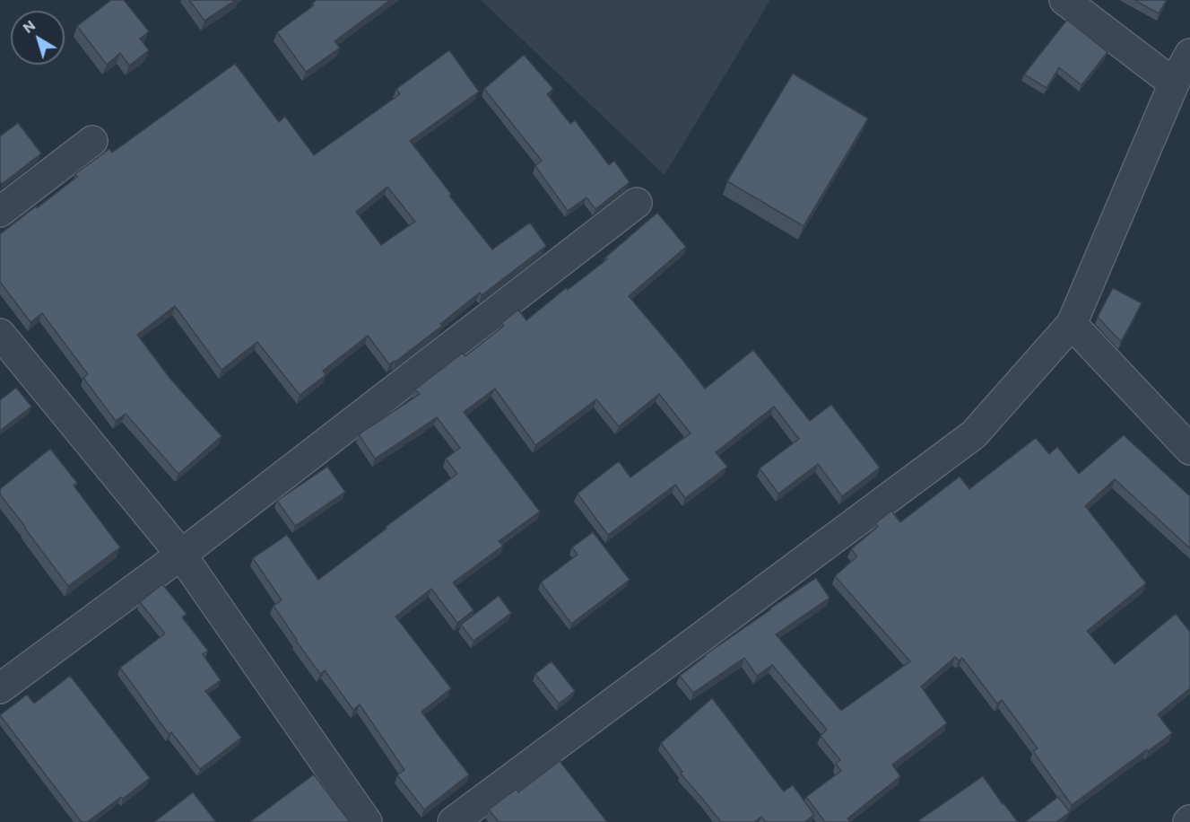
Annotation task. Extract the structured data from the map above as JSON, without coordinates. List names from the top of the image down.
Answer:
{
  "north": "top left"
}
